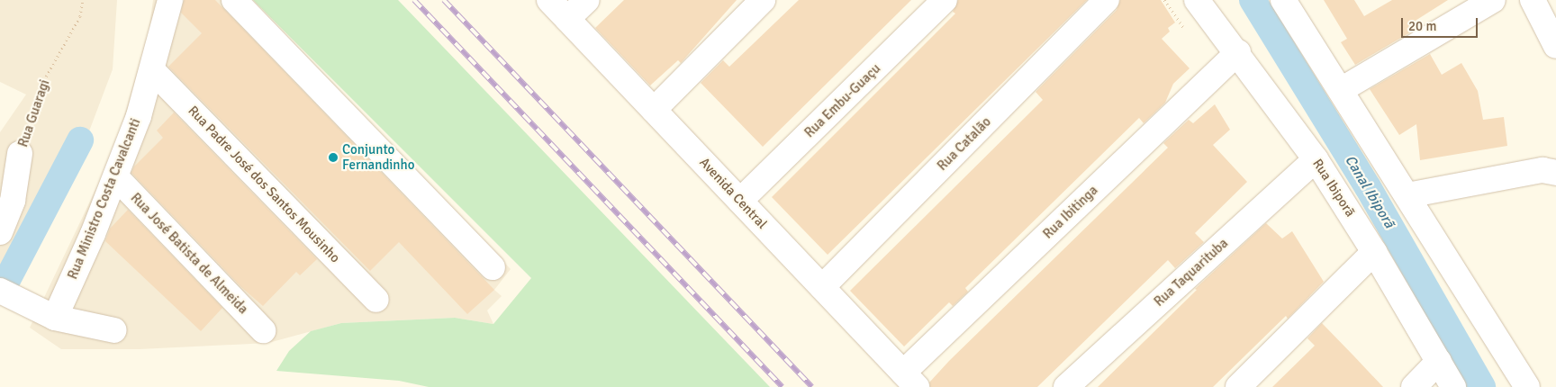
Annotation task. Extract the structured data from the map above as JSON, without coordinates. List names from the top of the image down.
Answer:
{
  "streets": {
    "street": [
      "Rua Embu-Guaçu",
      "Rua Guaragi",
      "Rua Catalão",
      "Rua Padre José dos Santos Mousinho",
      "Rua Ibiporã",
      "Avenida Central",
      "Rua Ministro Costa Cavalcanti",
      "Rua Ibitinga",
      "Rua José Batista de Almeida",
      "Rua Taquarituba"
    ]
  },
  "crossings": [
    ["Rua Embu-Guaçu", "Avenida Central"],
    ["Rua Catalão", "Avenida Central"],
    ["Rua Padre José dos Santos Mousinho", "Rua Ministro Costa Cavalcanti"],
    ["Rua Ibiporã", "Rua Ibitinga"],
    ["Rua Ibiporã", "Rua Taquarituba"],
    ["Avenida Central", "Rua Ibitinga"],
    ["Rua Ministro Costa Cavalcanti", "Rua José Batista de Almeida"]
  ],
  "water": ["Canal Ibiporã"],
  "places": ["Conjunto Fernandinho"],
  "scale_bar": "20 m"
}
